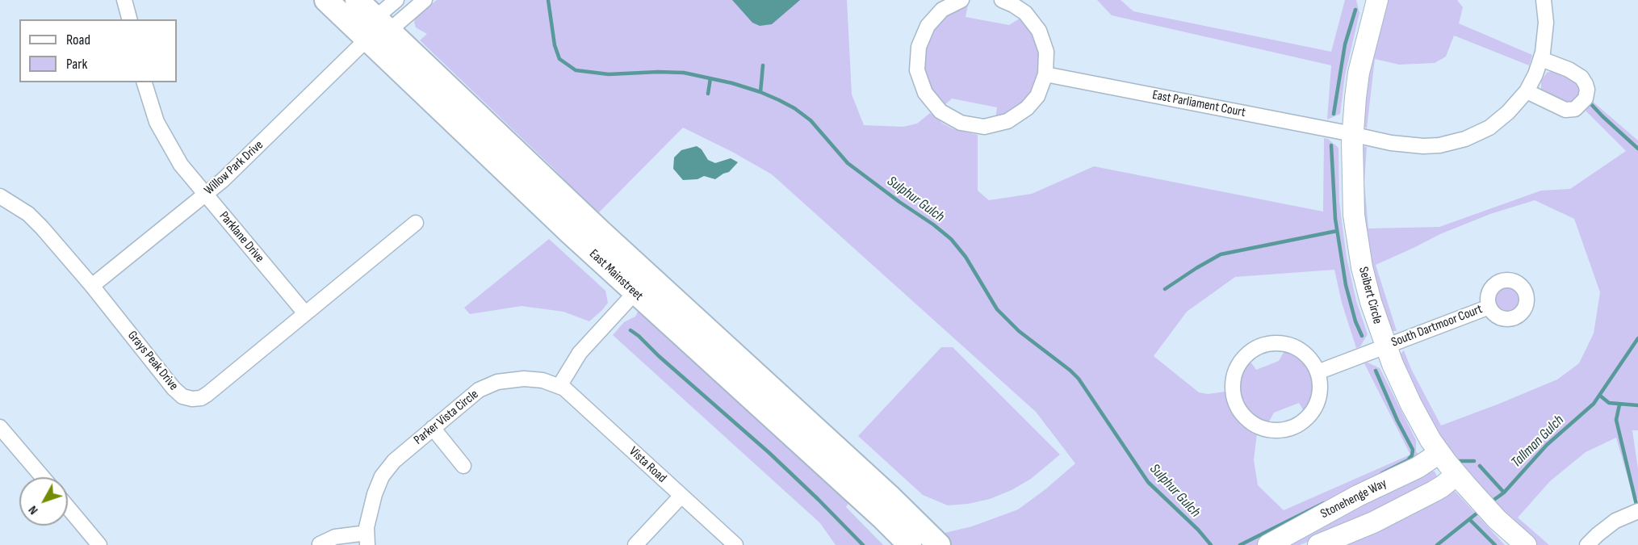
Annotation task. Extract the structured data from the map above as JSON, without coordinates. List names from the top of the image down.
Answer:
{
  "streets": {
    "main road": ["East Mainstreet"],
    "street": [
      "East Parliament Court",
      "Willow Park Drive",
      "Parklane Drive",
      "Seibert Circle",
      "South Dartmoor Court",
      "Grays Peak Drive",
      "Parker Vista Circle",
      "Vista Road",
      "Stonehenge Way"
    ]
  },
  "crossings": [
    ["East Parliament Court", "Seibert Circle"],
    ["Willow Park Drive", "Parklane Drive"],
    ["Willow Park Drive", "East Mainstreet"],
    ["Willow Park Drive", "Grays Peak Drive"],
    ["Parklane Drive", "Grays Peak Drive"],
    ["Seibert Circle", "South Dartmoor Court"],
    ["Seibert Circle", "Stonehenge Way"],
    ["Parker Vista Circle", "Vista Road"]
  ],
  "water": ["Sulphur Gulch", "Tallman Gulch"],
  "legend": ["Road", "Park"],
  "north": "bottom left"
}
